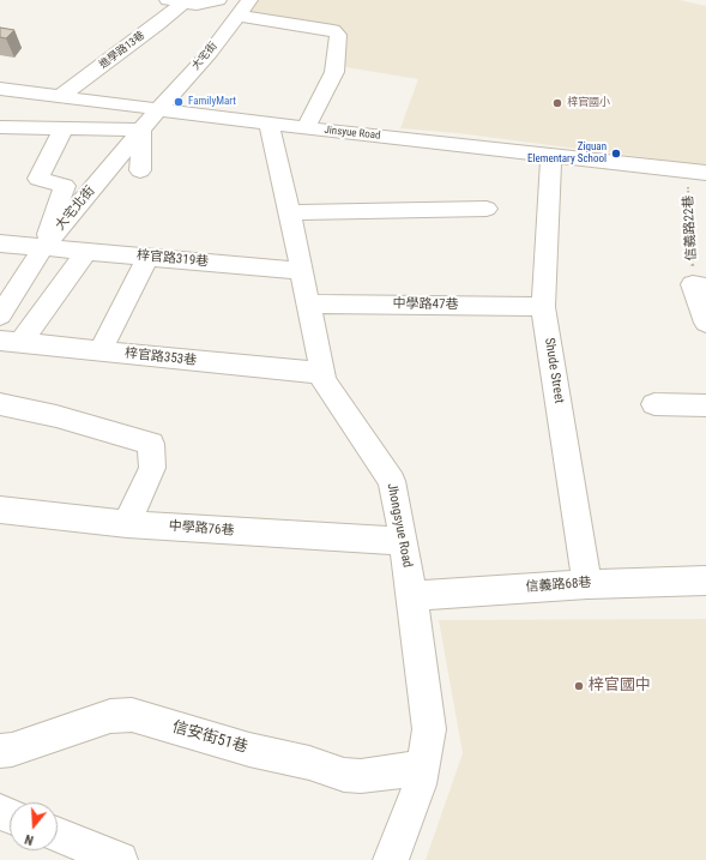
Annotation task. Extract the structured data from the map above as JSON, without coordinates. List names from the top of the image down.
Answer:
{
  "streets": {
    "street": [
      "進學路13巷",
      "大宅街",
      "Jinsyue Road",
      "大宅北街",
      "梓官路319巷",
      "中學路47巷",
      "梓官路353巷",
      "Shude Street",
      "Jhongsyue Road",
      "中學路76巷",
      "信義路68巷",
      "信安街51巷"
    ],
    "path": ["信義路22巷"]
  },
  "crossings": [
    ["進學路13巷", "Jinsyue Road"],
    ["大宅街", "Jinsyue Road"],
    ["大宅街", "大宅北街"],
    ["Jinsyue Road", "大宅北街"],
    ["Jinsyue Road", "信義路22巷"],
    ["Jinsyue Road", "Shude Street"],
    ["Jinsyue Road", "Jhongsyue Road"],
    ["大宅北街", "梓官路319巷"],
    ["梓官路319巷", "Jhongsyue Road"],
    ["中學路47巷", "Shude Street"],
    ["中學路47巷", "Jhongsyue Road"],
    ["梓官路353巷", "Jhongsyue Road"],
    ["Shude Street", "信義路68巷"],
    ["Jhongsyue Road", "中學路76巷"],
    ["Jhongsyue Road", "信義路68巷"],
    ["Jhongsyue Road", "信安街51巷"]
  ],
  "places": [
    "FamilyMart",
    "梓官國小",
    "Ziguan Elementary School",
    "梓官國中"
  ],
  "north": "bottom"
}
